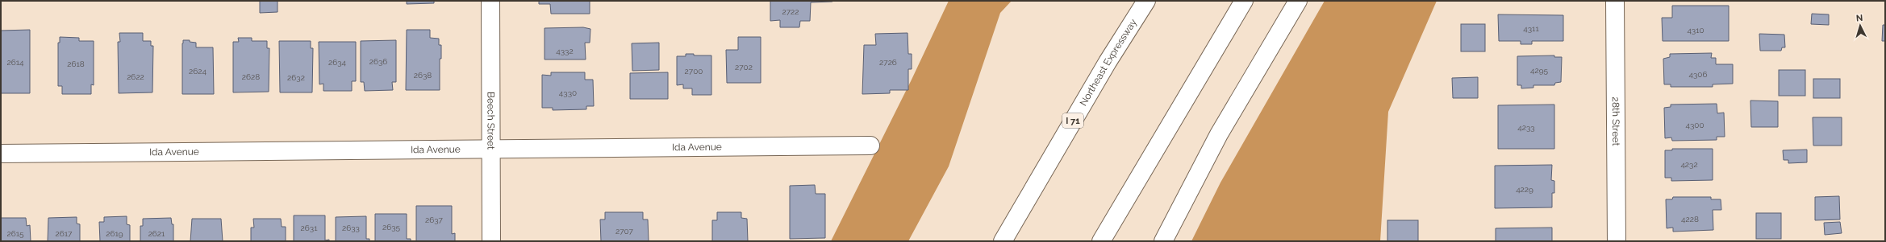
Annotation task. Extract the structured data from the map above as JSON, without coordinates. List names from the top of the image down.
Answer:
{
  "streets": {
    "main road": [
      "Northeast Expressway",
      "I 71",
      "28th Street",
      "Beech Street",
      "Ida Avenue"
    ]
  },
  "crossings": [
    ["Beech Street", "Ida Avenue"]
  ],
  "house_numbers": [
    "2722",
    "4311",
    "4310",
    "4332",
    "2636",
    "2614",
    "2634",
    "2726",
    "2618",
    "2702",
    "4295",
    "2624",
    "2700",
    "4306",
    "2638",
    "2622",
    "2628",
    "2632",
    "4330",
    "4300",
    "4233",
    "4232",
    "4229",
    "4228",
    "2637",
    "2635",
    "2631",
    "2633",
    "2707",
    "2615",
    "2617",
    "2619",
    "2621"
  ],
  "north": "top"
}
